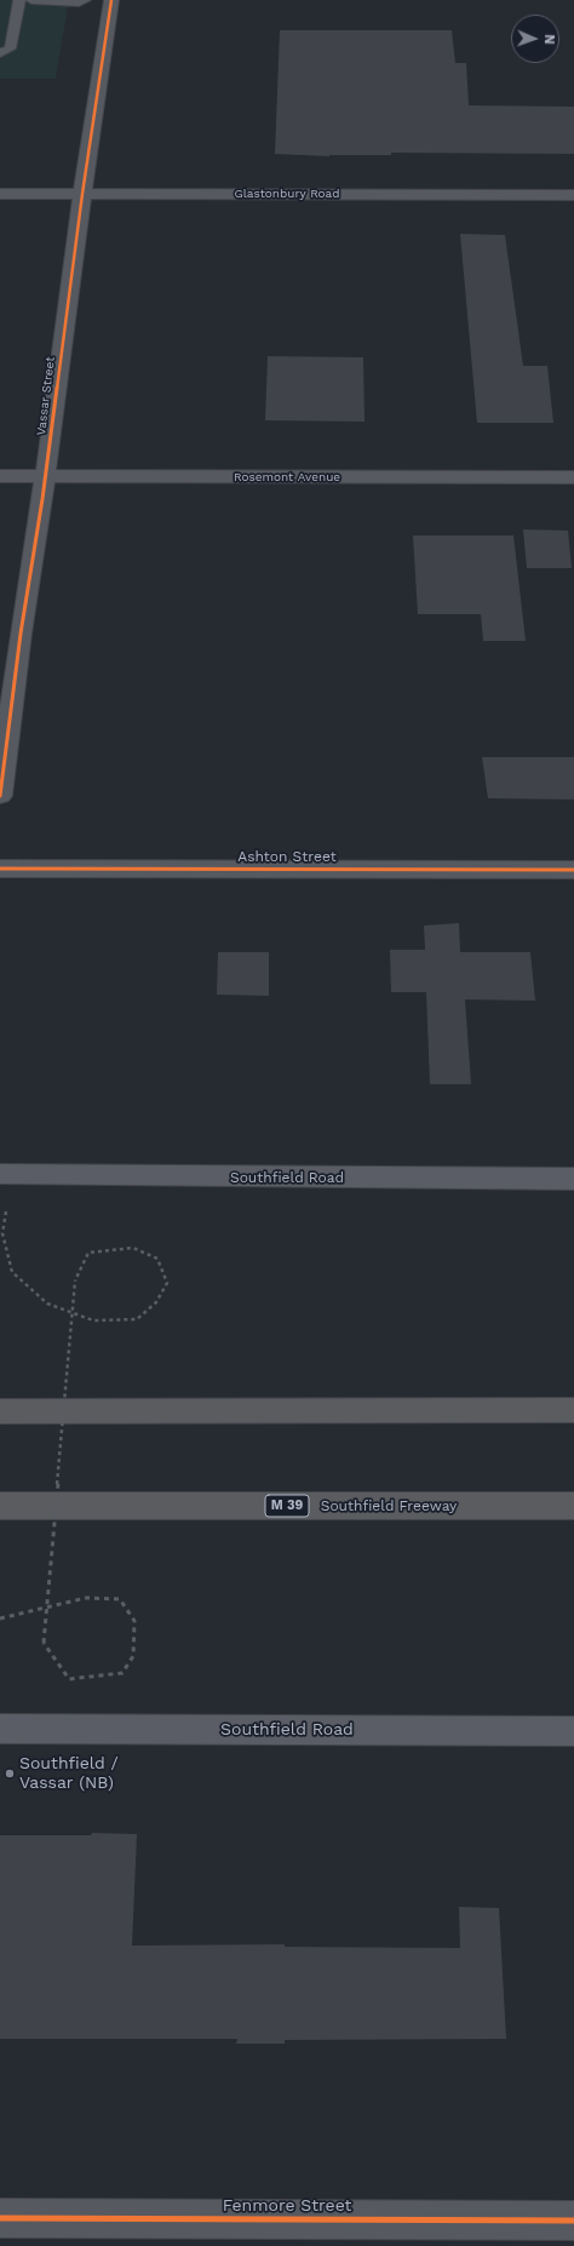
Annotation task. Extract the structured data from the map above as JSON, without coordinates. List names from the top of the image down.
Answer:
{
  "streets": {
    "highway": ["M 39", "Southfield Freeway"],
    "main road": ["Southfield Road"],
    "street": [
      "Glastonbury Road",
      "Vassar Street",
      "Rosemont Avenue",
      "Ashton Street",
      "Fenmore Street"
    ]
  },
  "crossings": [
    ["Glastonbury Road", "Vassar Street"],
    ["Vassar Street", "Rosemont Avenue"]
  ],
  "places": ["Southfield / Vassar (NB)"],
  "north": "right"
}
